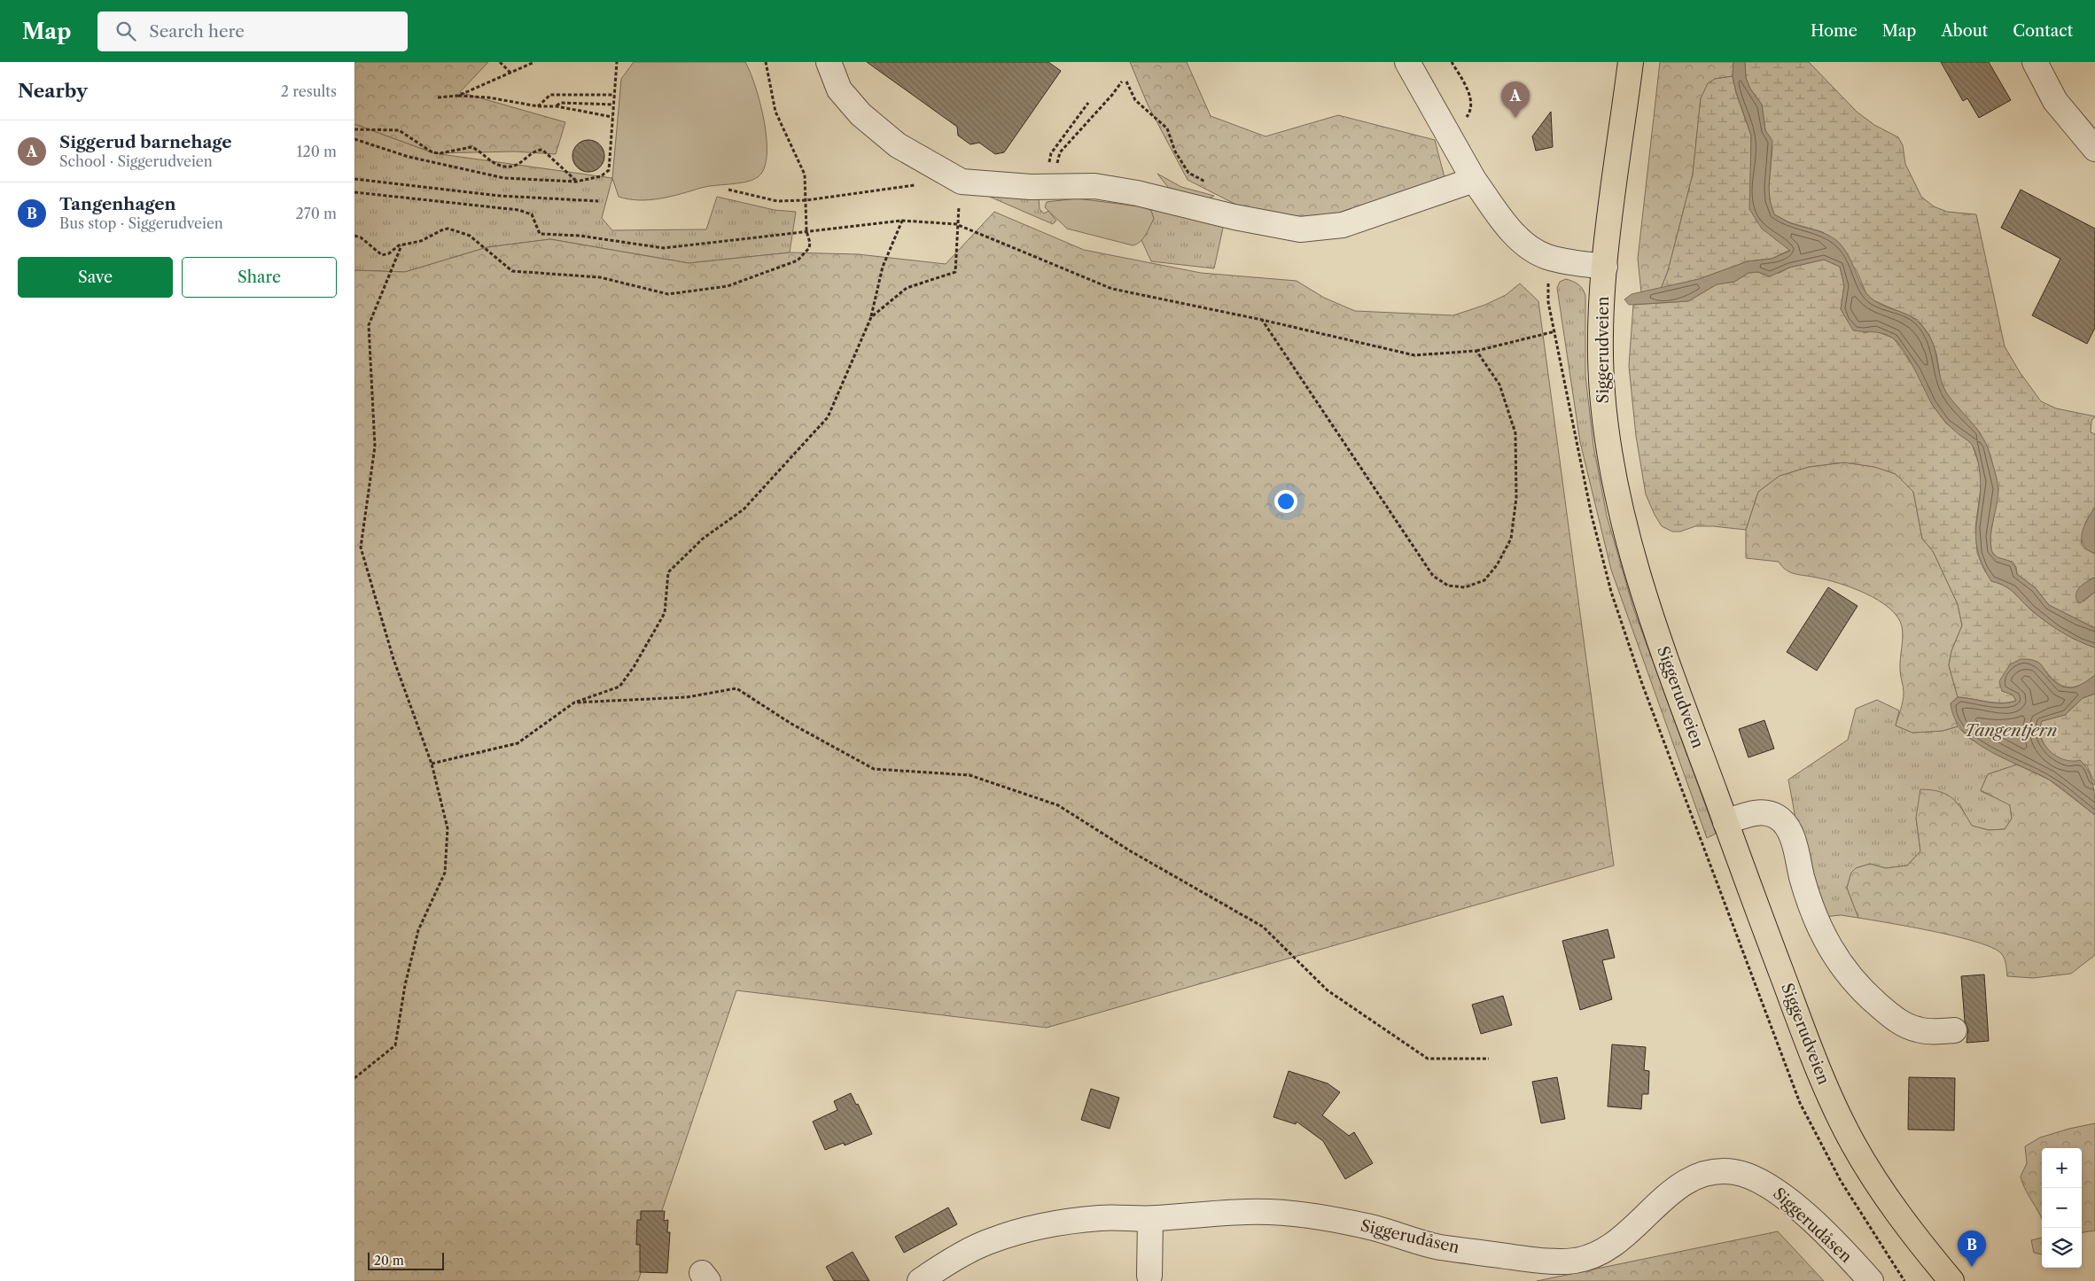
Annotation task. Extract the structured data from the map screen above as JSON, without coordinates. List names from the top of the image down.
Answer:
{
  "streets": {
    "main road": ["Siggerudveien"],
    "street": ["Siggerudåsen"]
  },
  "water": ["Tangentjern"],
  "scale_bar": "20 m",
  "page": {
    "header": "Map",
    "search": "Search here",
    "nav": [
      "Home",
      "Map",
      "About",
      "Contact"
    ],
    "heading": ["Nearby", "2 results"],
    "pins": ["A", "B"],
    "list": [
      {
        "mark": "A",
        "name": "Siggerud barnehage",
        "note": "School · Siggerudveien",
        "value": "120 m"
      },
      {
        "mark": "B",
        "name": "Tangenhagen",
        "note": "Bus stop · Siggerudveien",
        "value": "270 m"
      }
    ],
    "buttons": ["Save", "Share"],
    "map_buttons": ["+", "−"],
    "scale": "20 m"
  }
}
